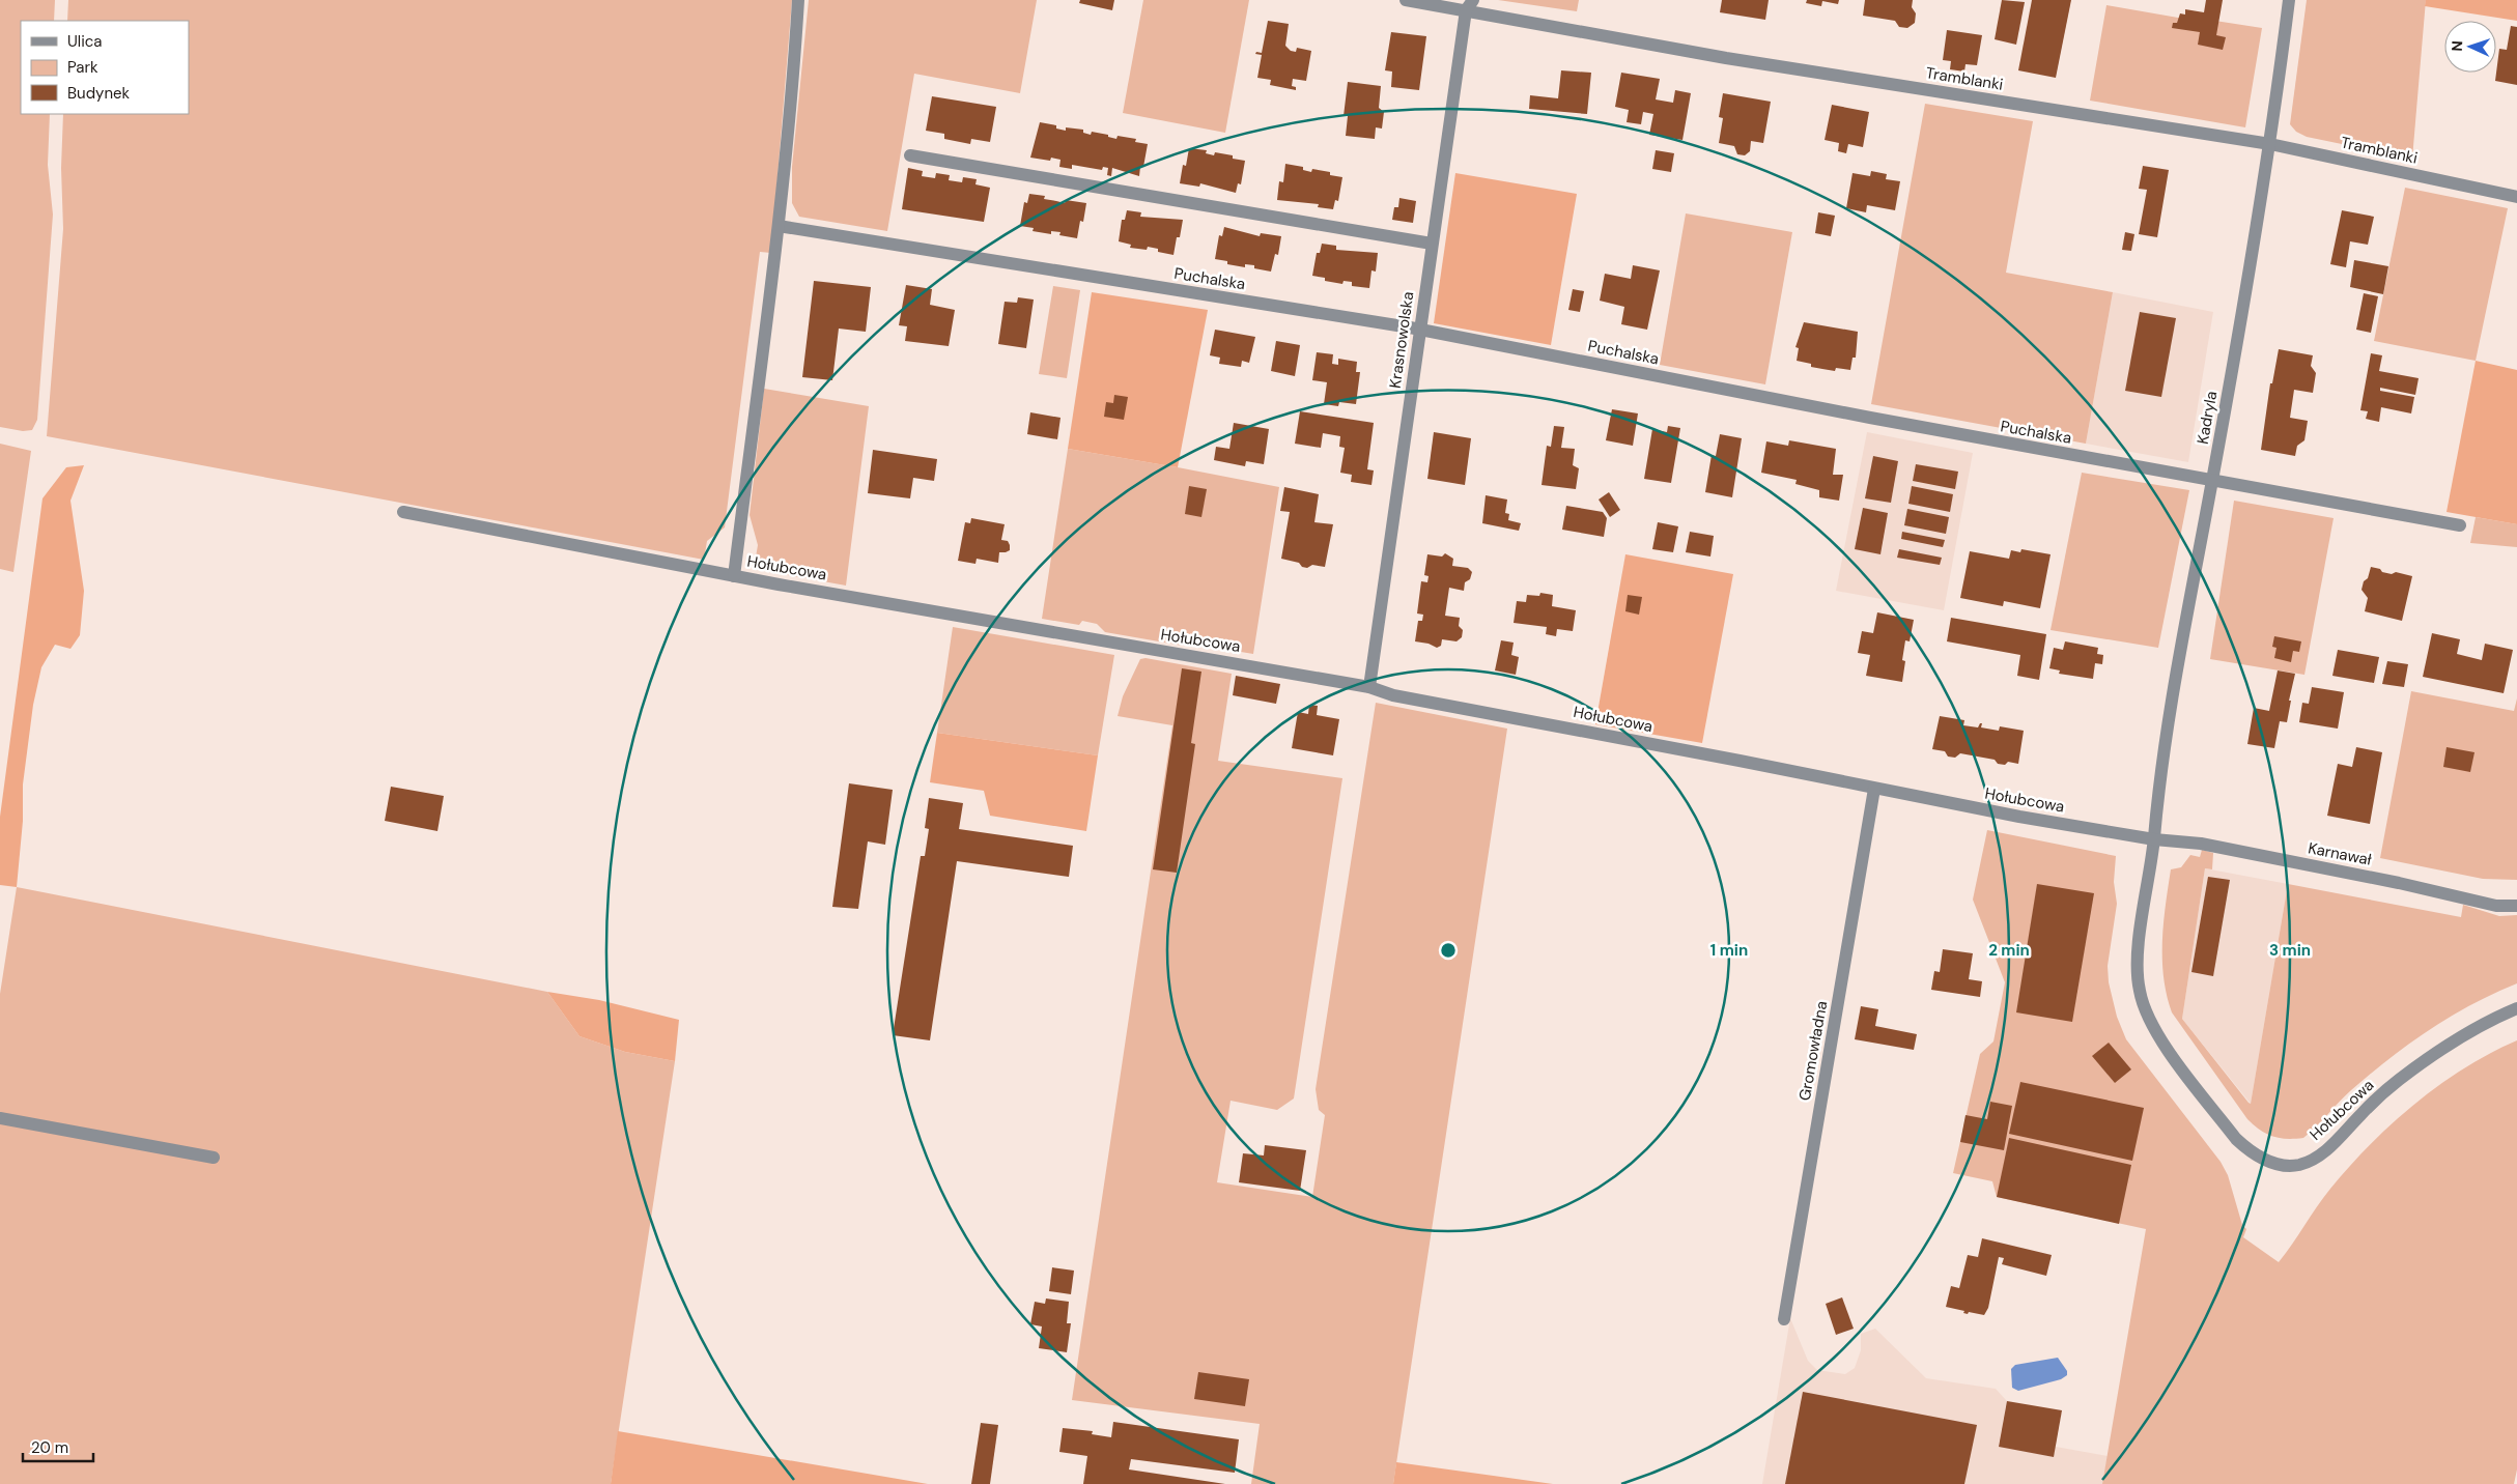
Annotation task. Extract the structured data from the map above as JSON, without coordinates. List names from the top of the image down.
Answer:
{
  "streets": {
    "street": [
      "Tramblanki",
      "Puchalska",
      "Krasnowolska",
      "Kadryla",
      "Hołubcowa",
      "Karnawał",
      "Gromowładna"
    ]
  },
  "crossings": [
    ["Tramblanki", "Krasnowolska"],
    ["Tramblanki", "Kadryla"],
    ["Puchalska", "Krasnowolska"],
    ["Puchalska", "Kadryla"],
    ["Krasnowolska", "Hołubcowa"],
    ["Kadryla", "Hołubcowa"],
    ["Kadryla", "Karnawał"],
    ["Hołubcowa", "Karnawał"],
    ["Hołubcowa", "Gromowładna"]
  ],
  "legend": ["Ulica", "Park", "Budynek"],
  "scale_bar": "20 m",
  "north": "left",
  "rings": ["1 min", "2 min", "3 min"]
}
